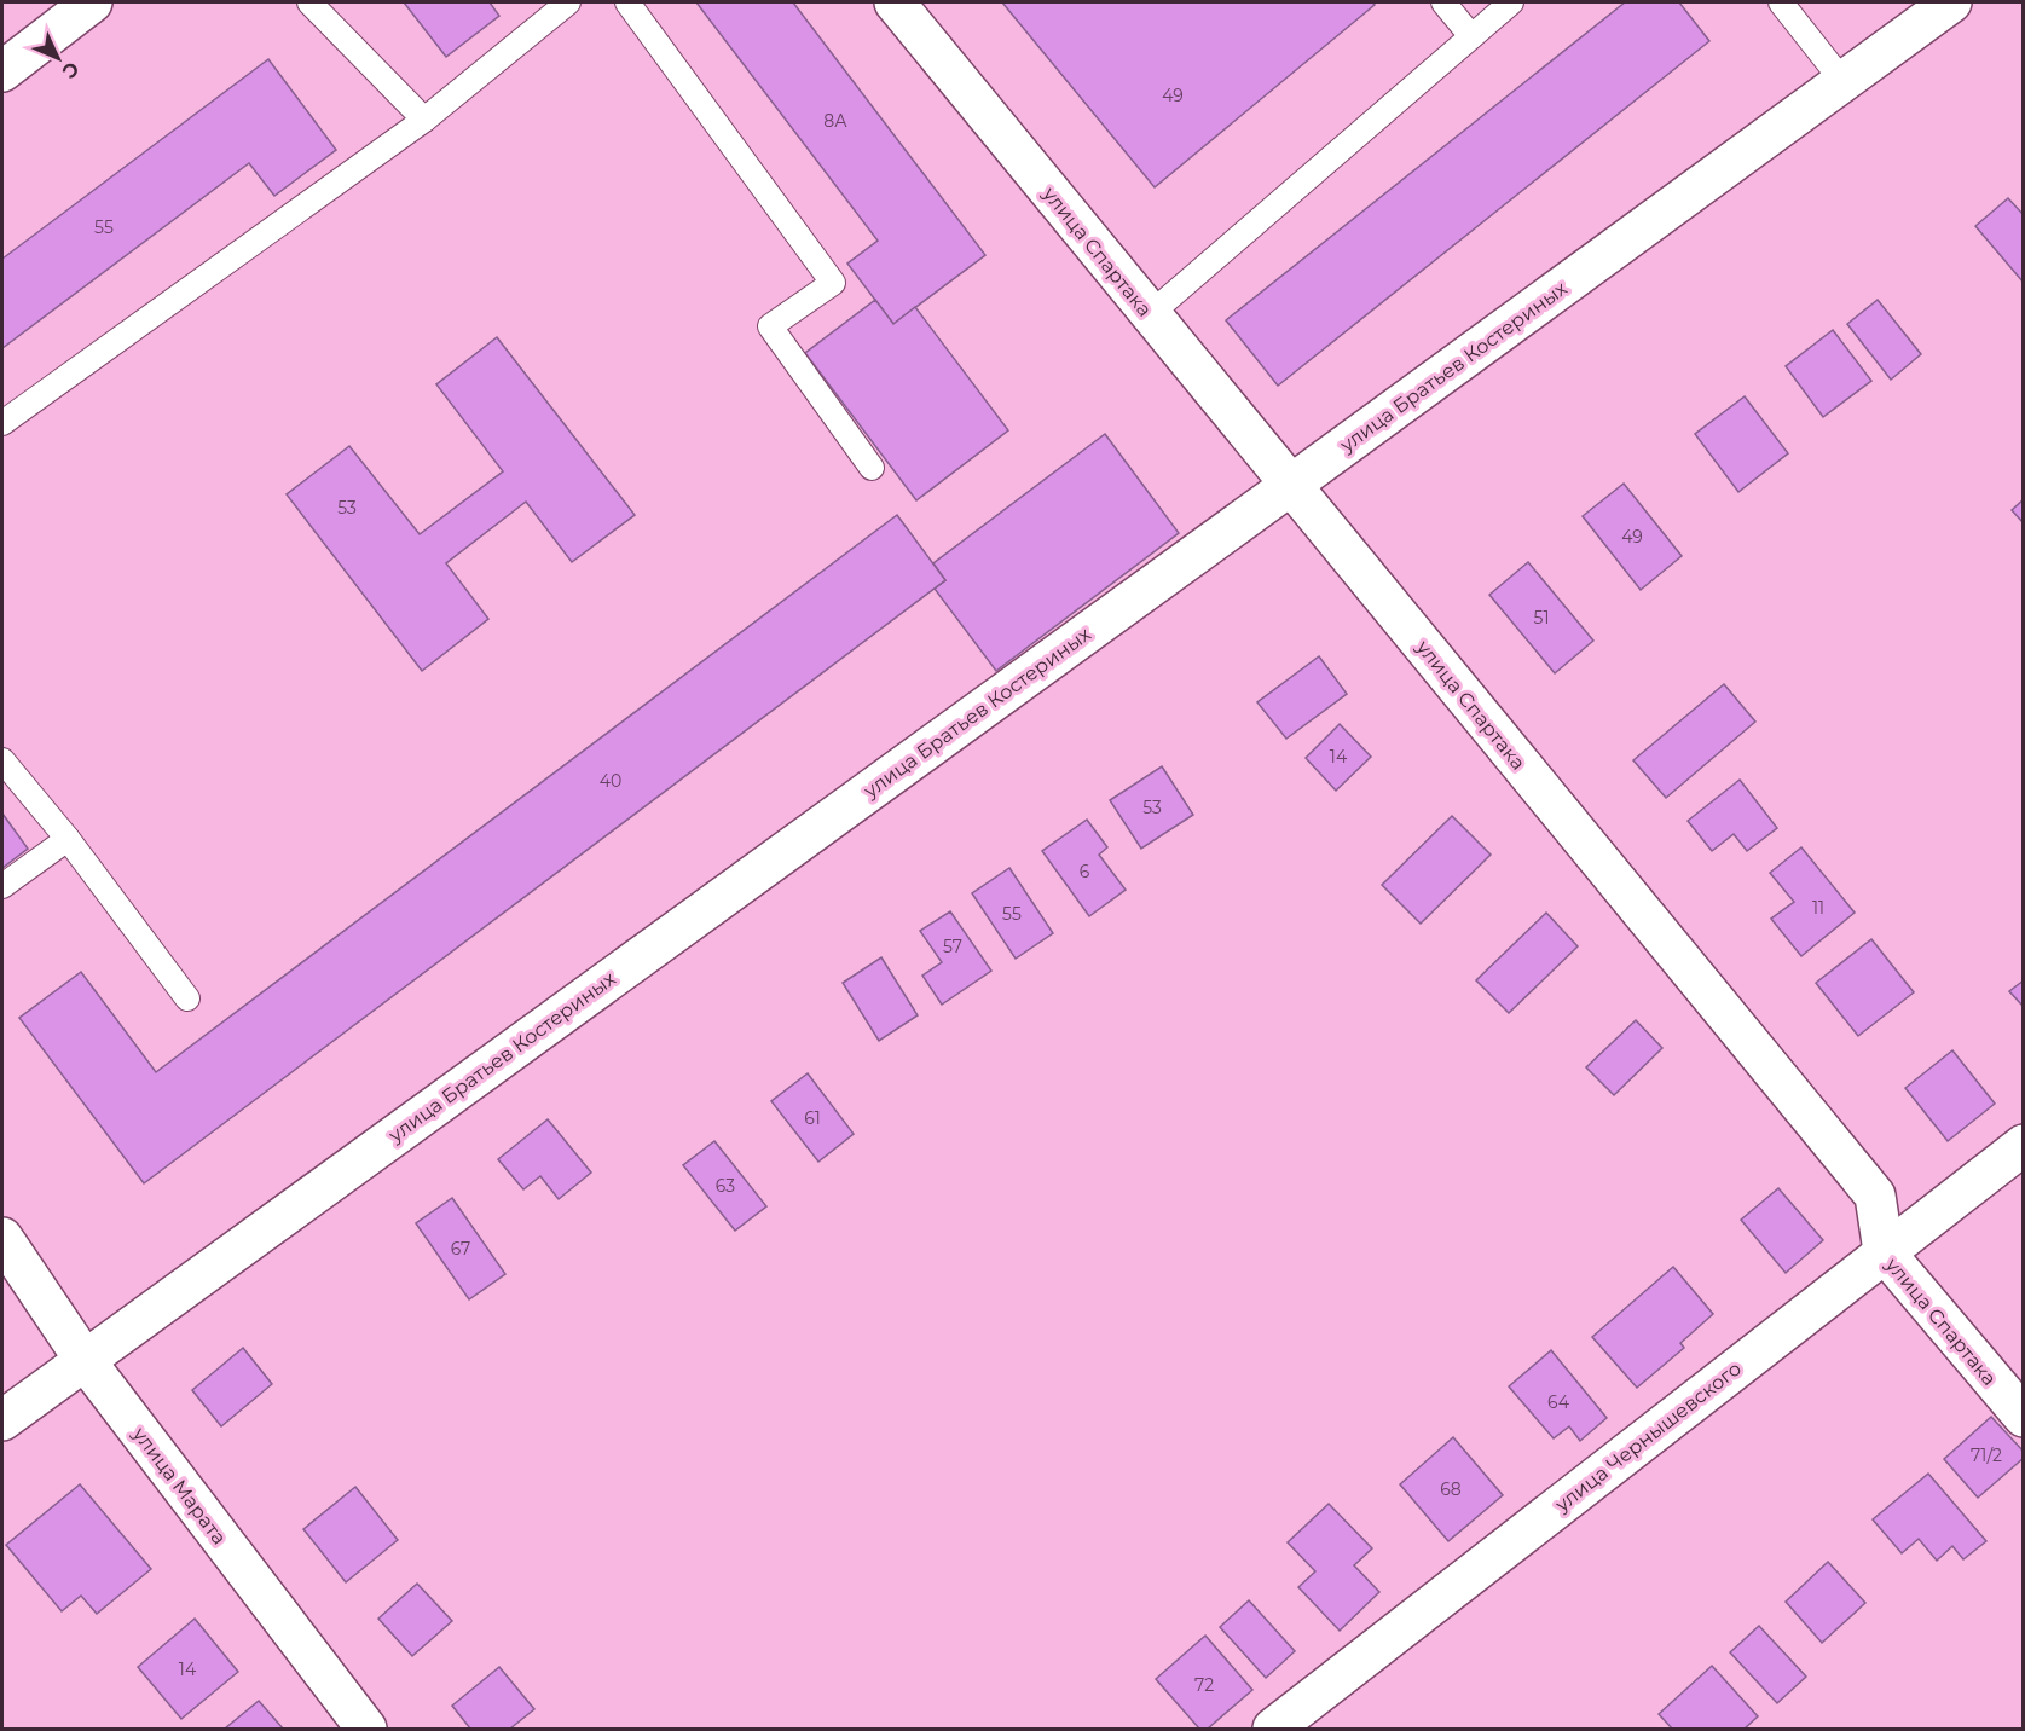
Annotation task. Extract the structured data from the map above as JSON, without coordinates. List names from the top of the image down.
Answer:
{
  "streets": {
    "street": [
      "улица Спартака",
      "улица Братьев Костериных",
      "улица Чернышевского",
      "улица Марата"
    ]
  },
  "crossings": [
    ["улица Спартака", "улица Братьев Костериных"],
    ["улица Спартака", "улица Чернышевского"],
    ["улица Братьев Костериных", "улица Марата"]
  ],
  "house_numbers": [
    "49",
    "8А",
    "55",
    "53",
    "49",
    "51",
    "14",
    "40",
    "53",
    "6",
    "11",
    "55",
    "57",
    "61",
    "63",
    "67",
    "64",
    "71/2",
    "68",
    "14",
    "72"
  ],
  "north": "bottom right"
}
